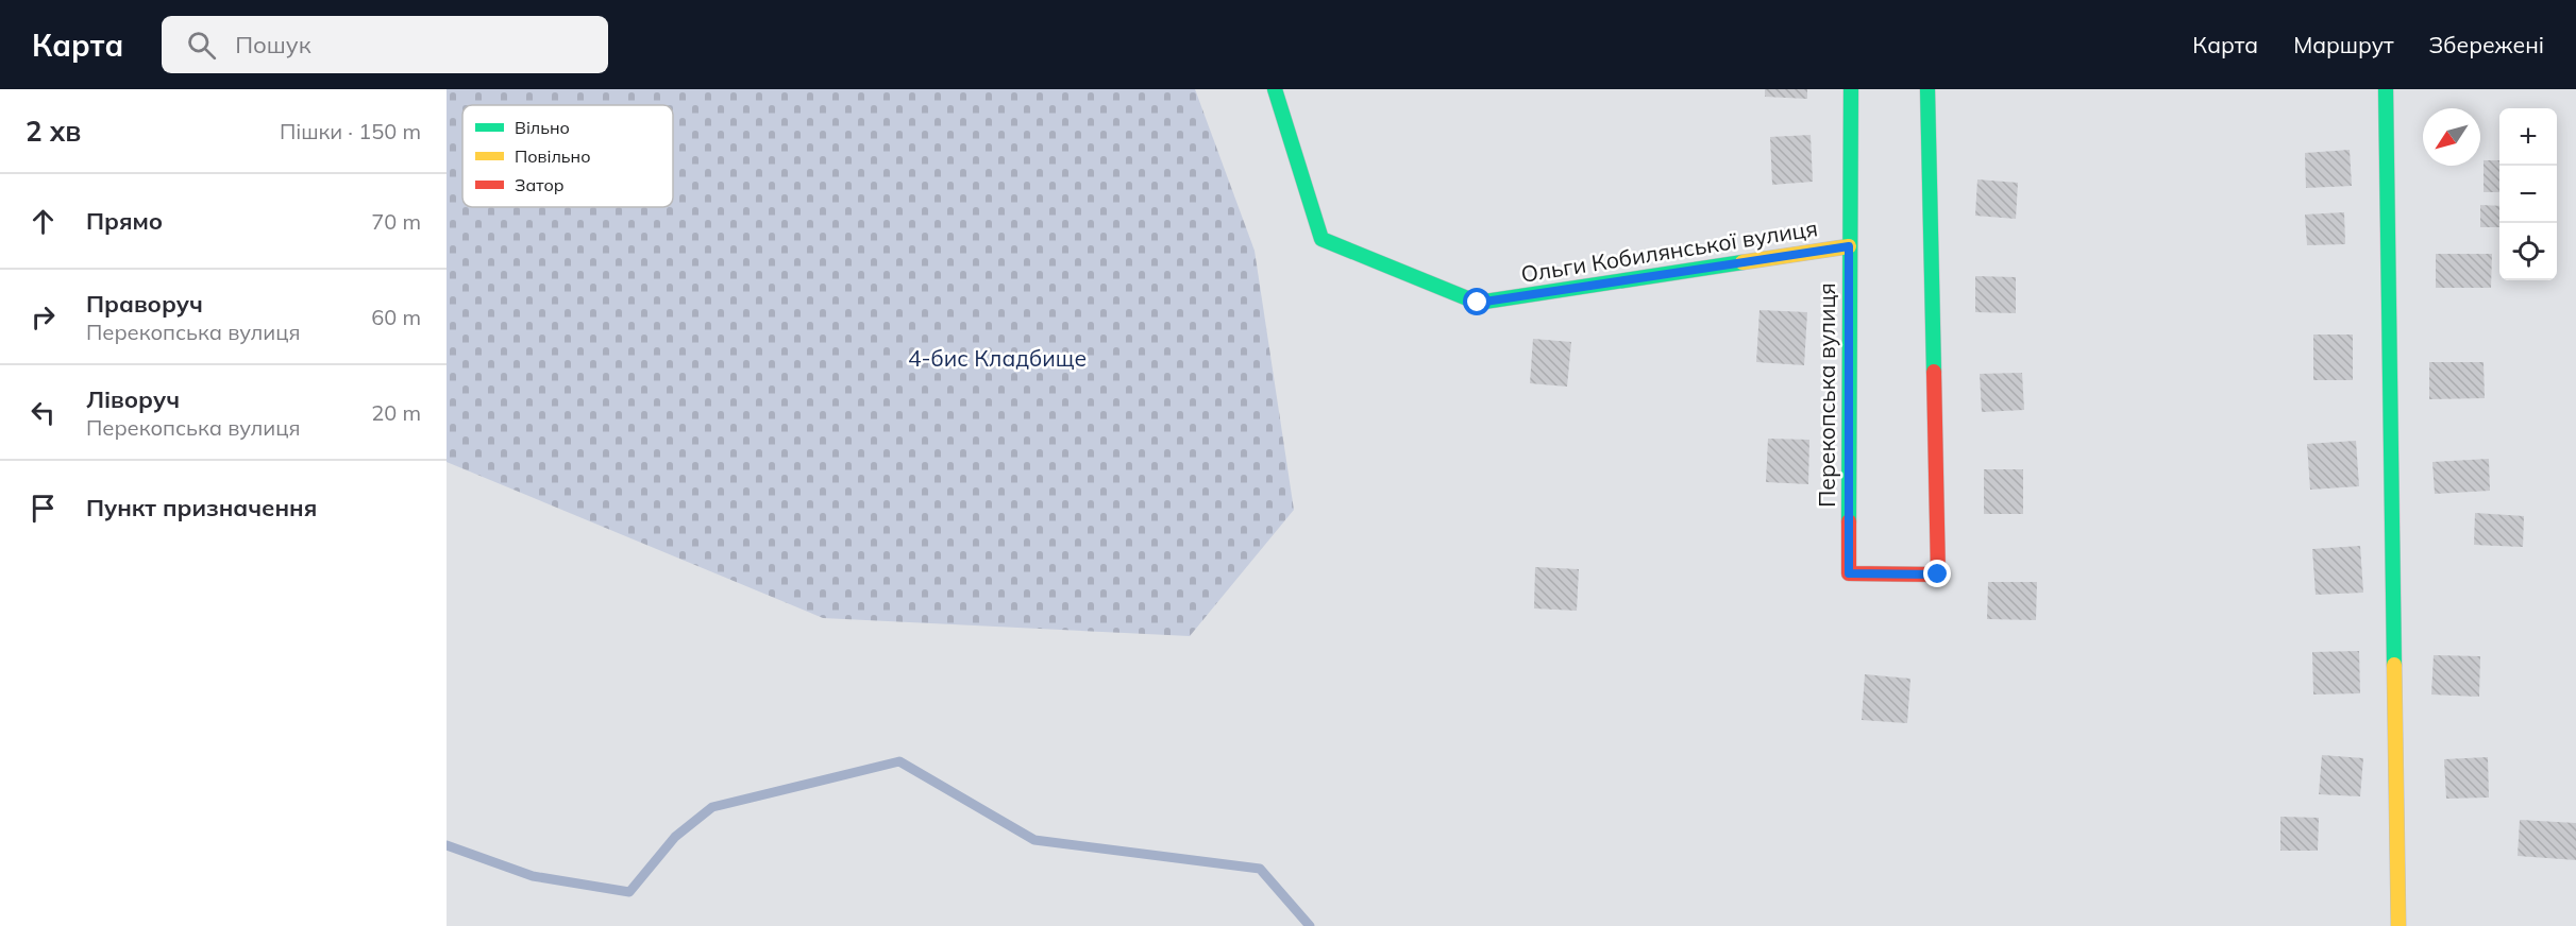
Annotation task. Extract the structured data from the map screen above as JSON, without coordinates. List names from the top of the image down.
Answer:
{
  "streets": {
    "street": ["Ольги Кобилянської вулиця", "Перекопська вулиця"]
  },
  "crossings": [
    ["Ольги Кобилянської вулиця", "Перекопська вулиця"]
  ],
  "parks": ["4-бис Кладбище"],
  "legend": ["Вільно", "Повільно", "Затор"],
  "north": "bottom left",
  "page": {
    "header": "Карта",
    "search": "Пошук",
    "nav": ["Карта", "Маршрут", "Збережені"],
    "heading": ["2 хв", "Пішки · 150 m"],
    "map_buttons": ["+", "−"],
    "list": [
      ["Прямо", "70 m"],
      ["Праворуч", "Перекопська вулиця", "60 m"],
      ["Ліворуч", "Перекопська вулиця", "20 m"],
      "Пункт призначення"
    ]
  }
}
